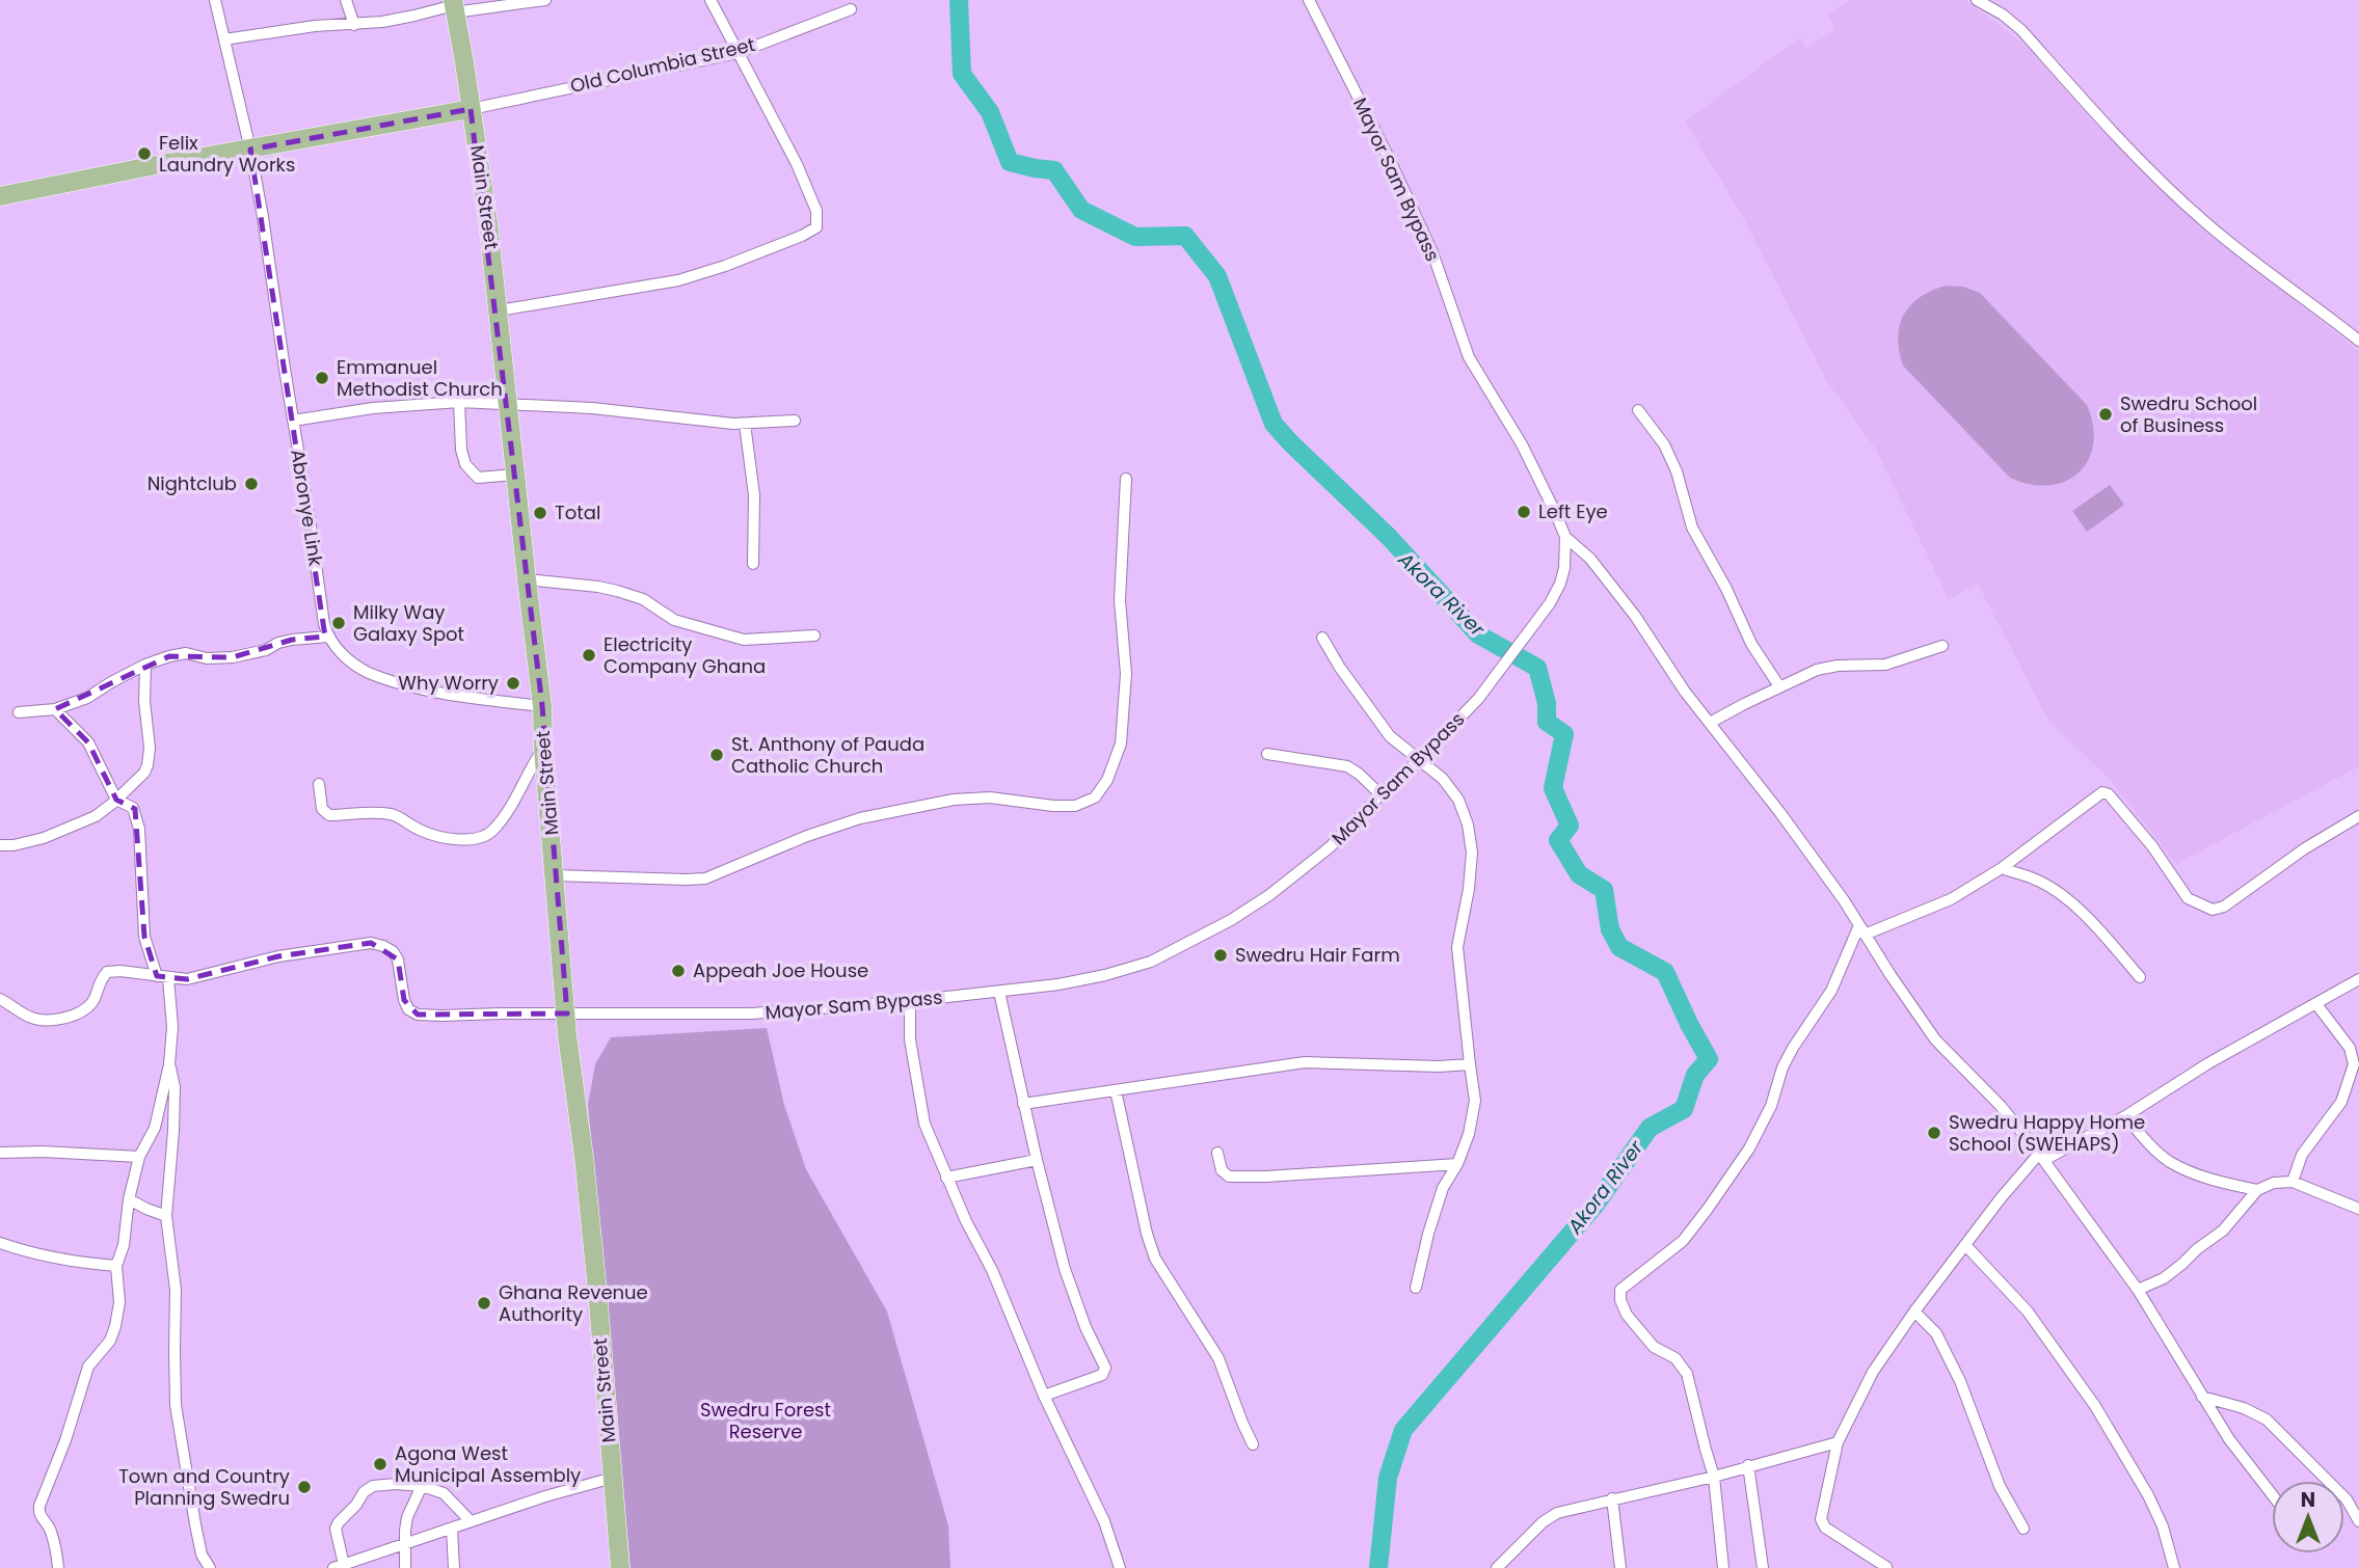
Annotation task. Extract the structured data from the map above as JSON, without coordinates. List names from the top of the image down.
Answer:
{
  "streets": {
    "main road": ["Main Street"],
    "street": ["Old Columbia Street", "Mayor Sam Bypass", "Abronye Link"]
  },
  "crossings": [
    ["Old Columbia Street", "Main Street"],
    ["Mayor Sam Bypass", "Main Street"]
  ],
  "water": ["Akora River"],
  "parks": ["Swedru Forest Reserve"],
  "places": [
    "Felix Laundry Works",
    "Emmanuel Methodist Church",
    "Swedru School of Business",
    "Nightclub",
    "Left Eye",
    "Total",
    "Milky Way Galaxy Spot",
    "Electricity Company Ghana",
    "Why Worry",
    "St. Anthony of Pauda Catholic Church",
    "Swedru Hair Farm",
    "Appeah Joe House",
    "Swedru Happy Home School (SWEHAPS)",
    "Ghana Revenue Authority",
    "Agona West Municipal Assembly",
    "Town and Country Planning Swedru"
  ],
  "north": "top"
}
